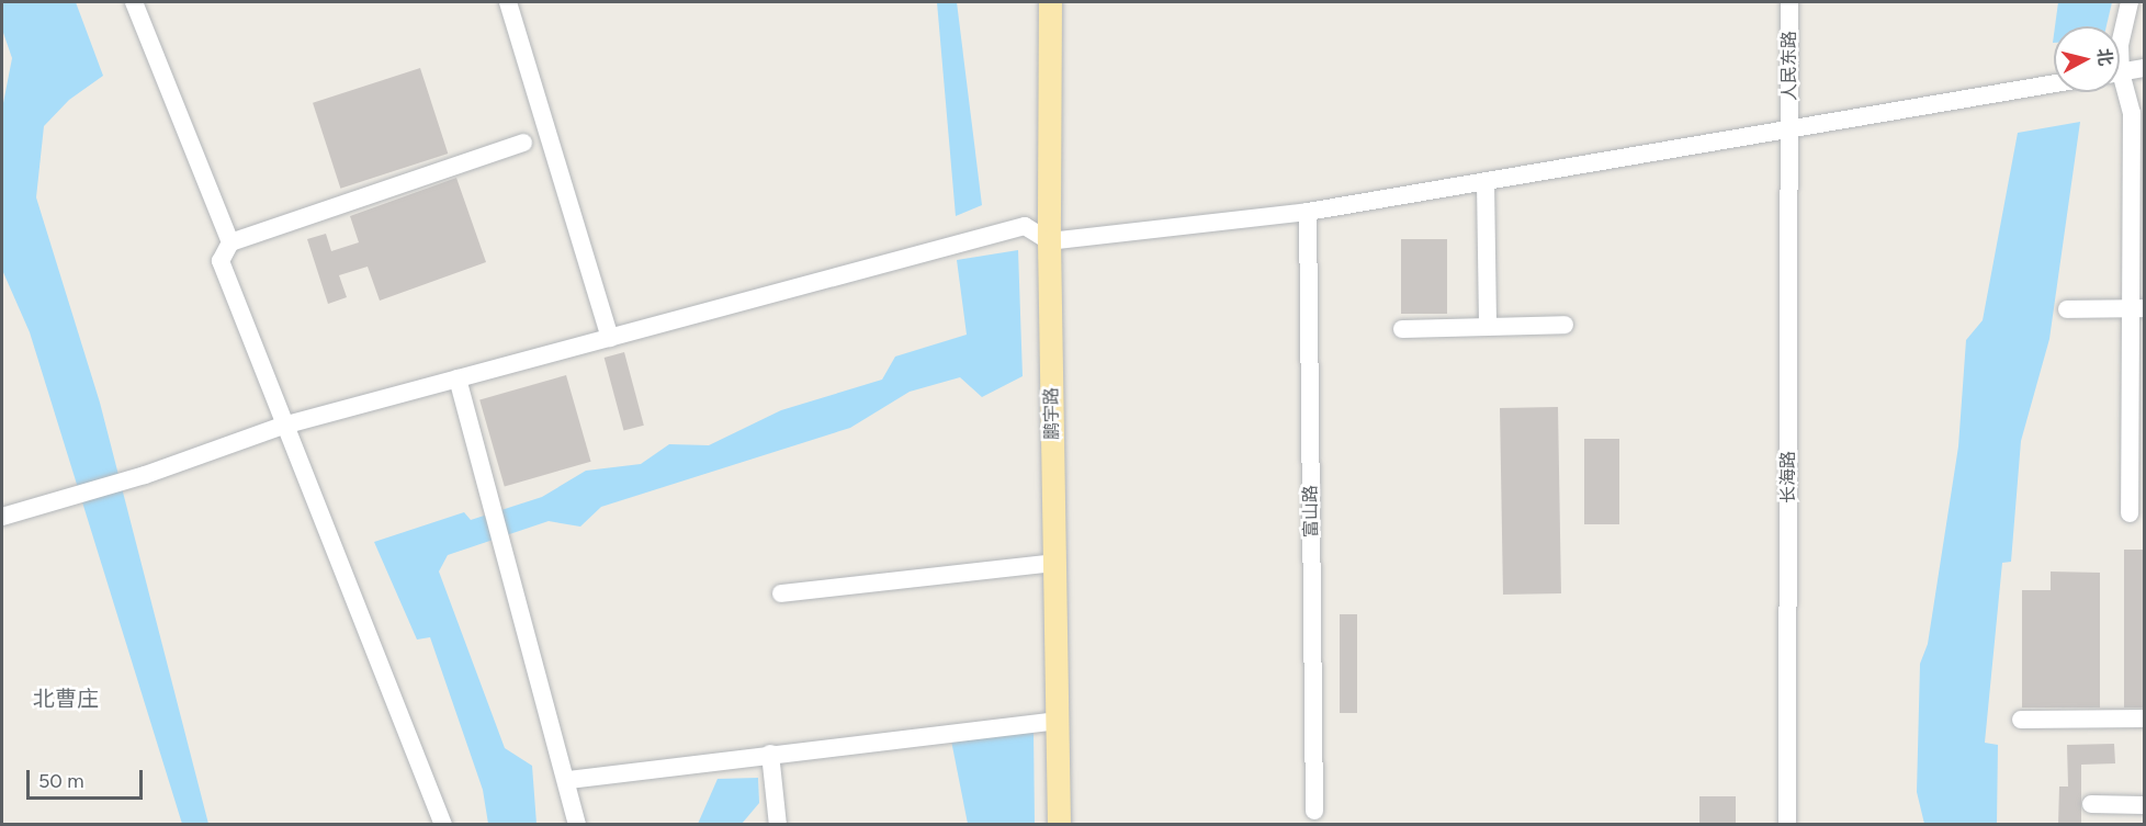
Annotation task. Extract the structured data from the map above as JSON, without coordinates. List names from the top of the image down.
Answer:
{
  "streets": {
    "main road": ["鹏宇路"],
    "street": ["人民东路", "长海路", "富山路"]
  },
  "crossings": [
    ["人民东路", "长海路"]
  ],
  "districts": ["北曹庄"],
  "scale_bar": "50 m",
  "north": "right"
}
